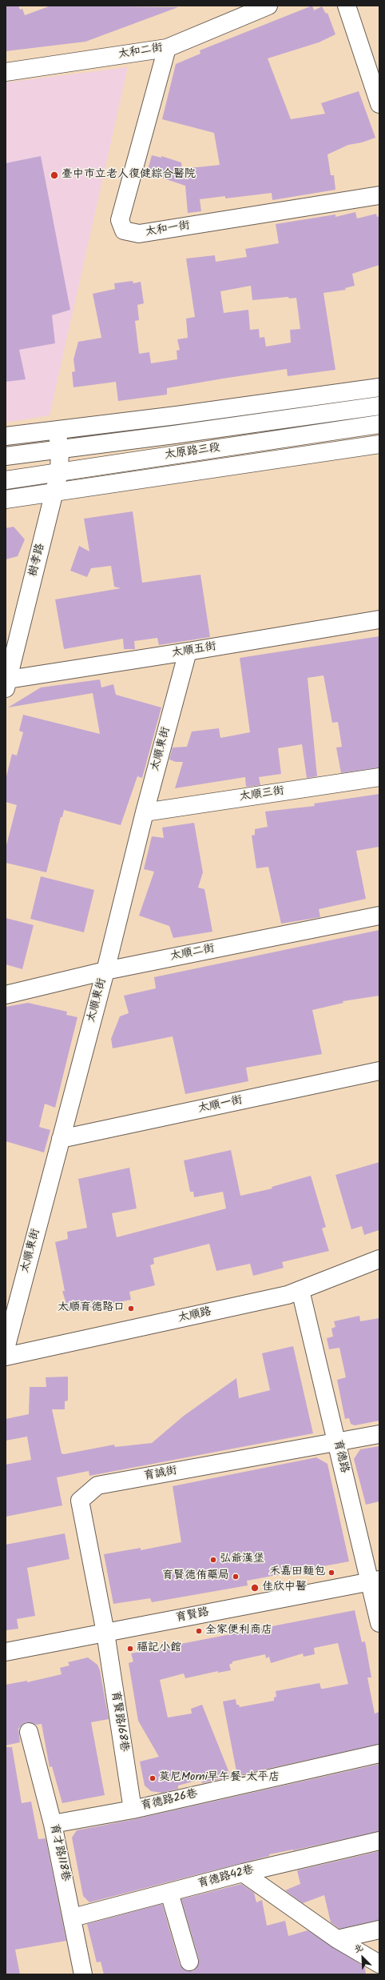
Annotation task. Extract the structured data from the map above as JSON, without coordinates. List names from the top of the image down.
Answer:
{
  "streets": {
    "street": [
      "太和二街",
      "太和一街",
      "太原路三段",
      "樹孝路",
      "太順五街",
      "太順東街",
      "太順三街",
      "太順二街",
      "太順一街",
      "太順路",
      "育德路",
      "育誠街",
      "育賢路",
      "育賢路168巷",
      "育德路26巷",
      "育才路118巷",
      "育德路42巷"
    ]
  },
  "crossings": [
    ["太和二街", "太和一街"],
    ["太原路三段", "樹孝路"],
    ["樹孝路", "太順五街"],
    ["太順五街", "太順東街"],
    ["太順東街", "太順三街"],
    ["太順東街", "太順二街"],
    ["太順東街", "太順一街"],
    ["太順路", "育德路"],
    ["育德路", "育誠街"],
    ["育德路", "育賢路"],
    ["育誠街", "育賢路"],
    ["育誠街", "育賢路168巷"],
    ["育賢路", "育賢路168巷"],
    ["育賢路168巷", "育德路26巷"],
    ["育德路26巷", "育才路118巷"],
    ["育才路118巷", "育德路42巷"]
  ],
  "places": [
    "臺中市立老人復健綜合醫院",
    "太順育德路口",
    "弘爺漢堡",
    "禾嘉田麵包",
    "育賢德侑藥局",
    "佳欣中醫",
    "全家便利商店",
    "福記小館",
    "莫尼Morni早午餐-太平店"
  ],
  "north": "top left"
}
